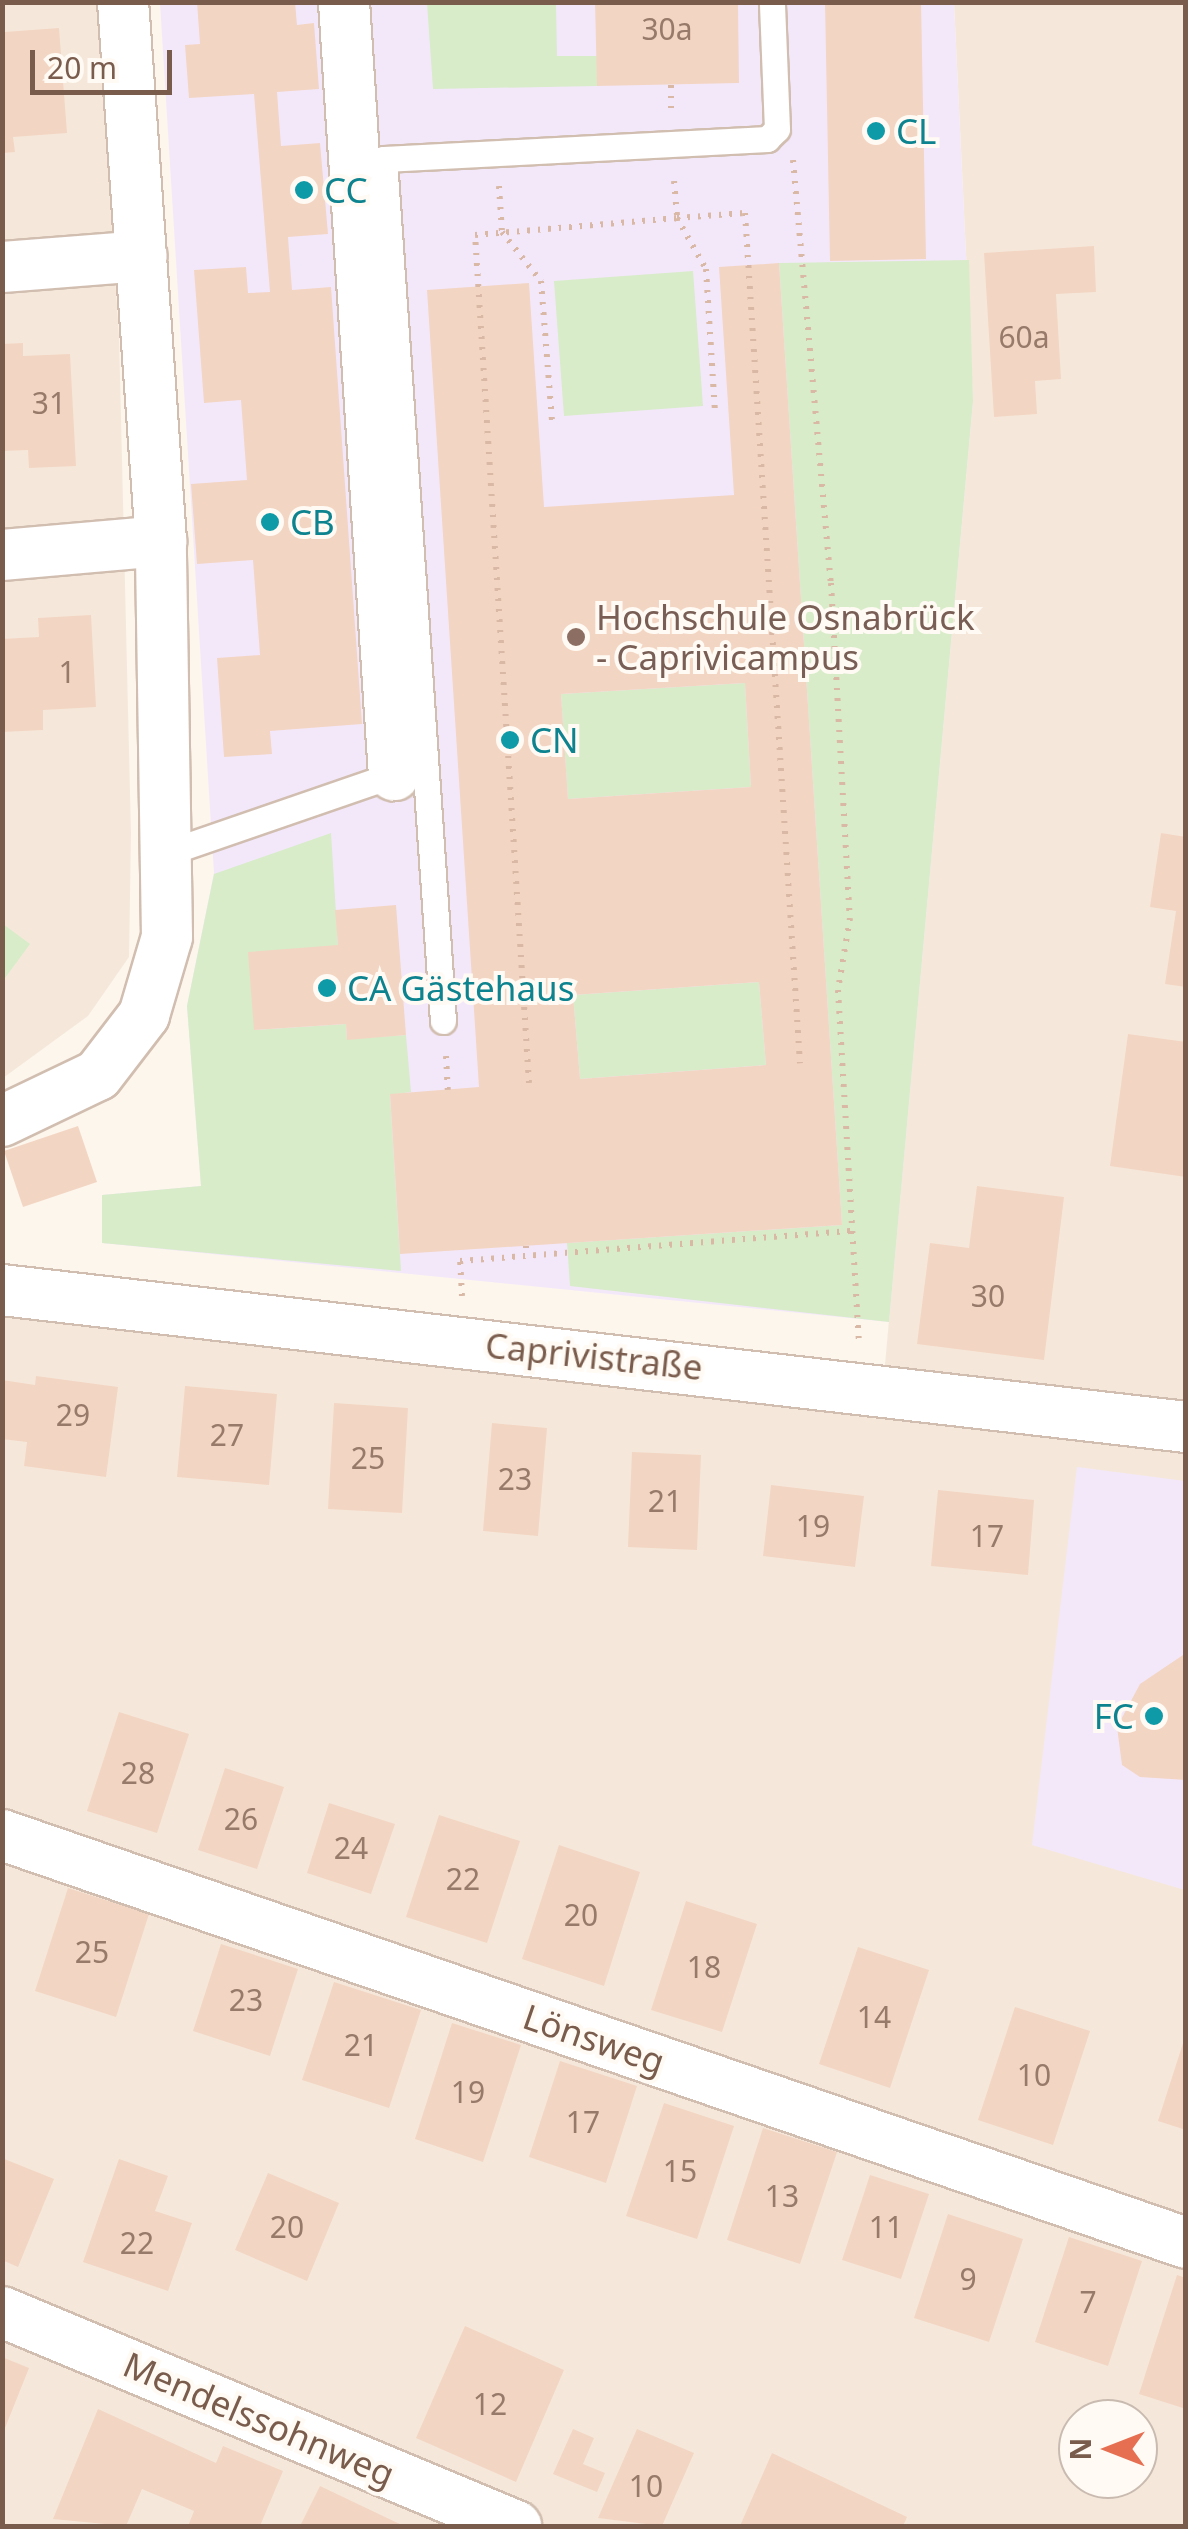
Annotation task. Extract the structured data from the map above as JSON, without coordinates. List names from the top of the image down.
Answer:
{
  "streets": {
    "street": ["Caprivistraße", "Lönsweg", "Mendelssohnweg"]
  },
  "places": [
    "CL",
    "CC",
    "CB",
    "Hochschule Osnabrück - Caprivicampus",
    "CN",
    "CA Gästehaus",
    "FC"
  ],
  "house_numbers": [
    "30a",
    "60a",
    "31",
    "1",
    "30",
    "29",
    "27",
    "25",
    "23",
    "21",
    "19",
    "17",
    "28",
    "26",
    "24",
    "22",
    "20",
    "25",
    "18",
    "23",
    "14",
    "21",
    "10",
    "19",
    "17",
    "15",
    "13",
    "20",
    "11",
    "22",
    "9",
    "7",
    "12",
    "10"
  ],
  "scale_bar": "20 m",
  "north": "left"
}
